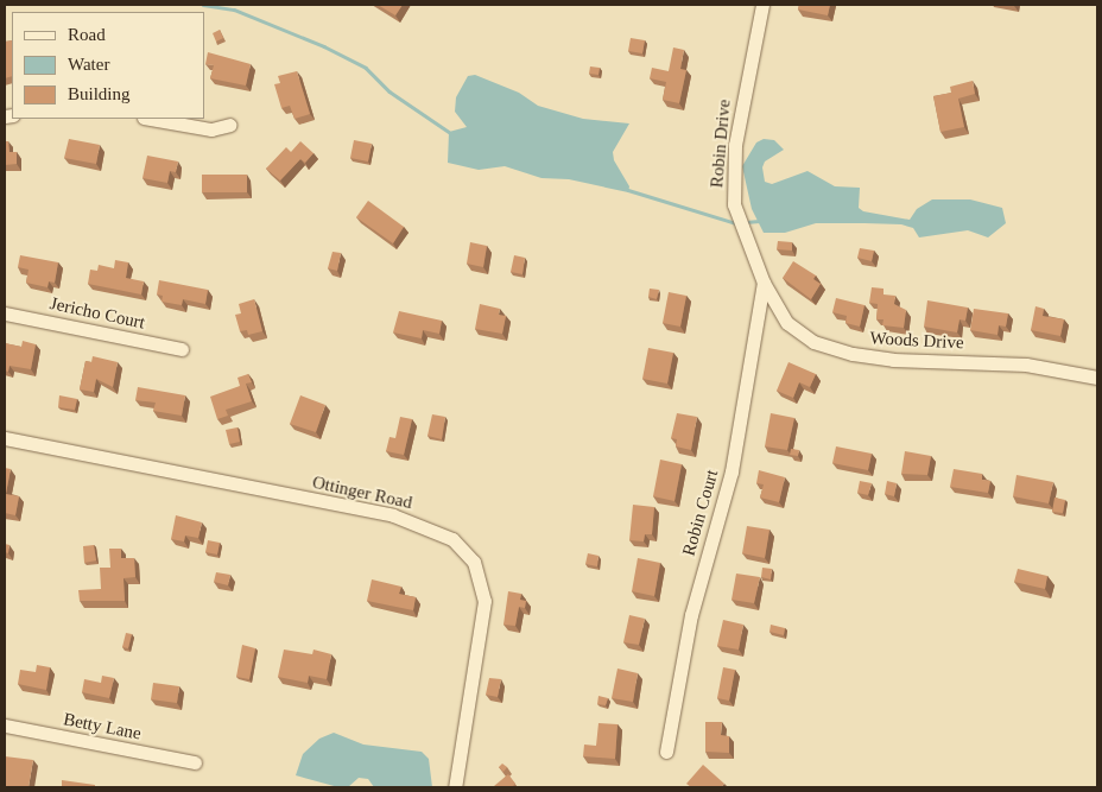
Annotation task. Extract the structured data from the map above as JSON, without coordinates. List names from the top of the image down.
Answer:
{
  "streets": {
    "street": [
      "Robin Drive",
      "Jericho Court",
      "Woods Drive",
      "Ottinger Road",
      "Robin Court",
      "Betty Lane"
    ]
  },
  "crossings": [
    ["Robin Drive", "Woods Drive"],
    ["Robin Drive", "Robin Court"],
    ["Woods Drive", "Robin Court"]
  ],
  "legend": ["Road", "Water", "Building"]
}
